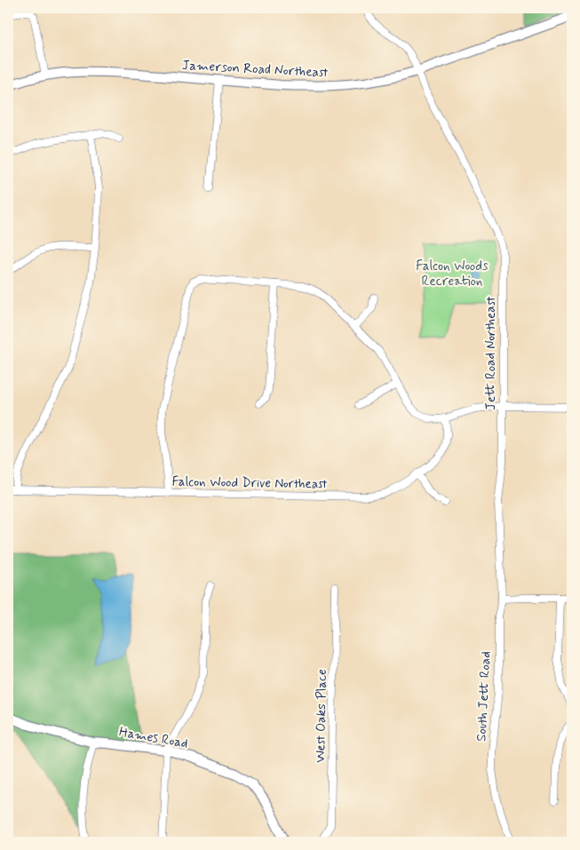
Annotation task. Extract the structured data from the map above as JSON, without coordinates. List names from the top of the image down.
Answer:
{
  "streets": {
    "street": [
      "Jamerson Road Northeast",
      "Jett Road Northeast",
      "Falcon Wood Drive Northeast",
      "South Jett Road",
      "West Oaks Place",
      "Hames Road"
    ]
  },
  "crossings": [
    ["Jamerson Road Northeast", "Jett Road Northeast"],
    ["Jett Road Northeast", "South Jett Road"]
  ],
  "parks": ["Falcon Woods Recreation"]
}
